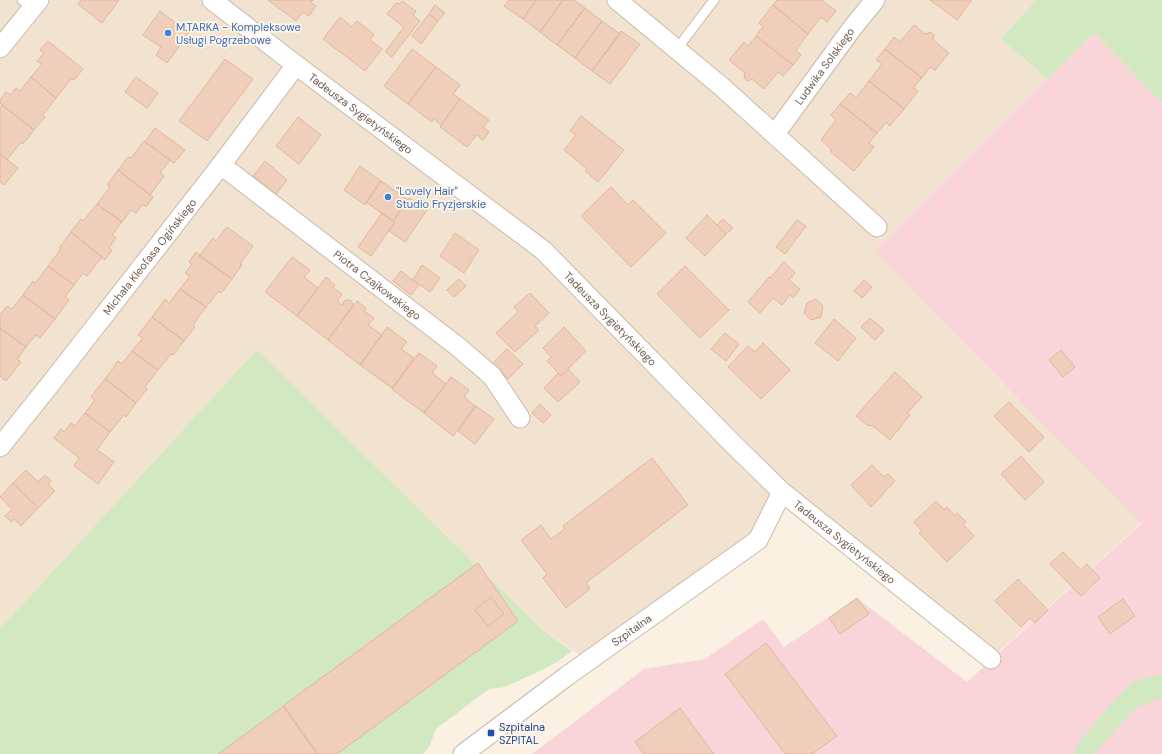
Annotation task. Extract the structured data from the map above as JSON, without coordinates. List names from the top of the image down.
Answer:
{
  "streets": {
    "street": [
      "Ludwika Solskiego",
      "Tadeusza Sygietyńskiego",
      "Michała Kleofasa Ogińskiego",
      "Piotra Czajkowskiego",
      "Szpitalna"
    ]
  },
  "crossings": [
    ["Tadeusza Sygietyńskiego", "Michała Kleofasa Ogińskiego"],
    ["Tadeusza Sygietyńskiego", "Szpitalna"],
    ["Michała Kleofasa Ogińskiego", "Piotra Czajkowskiego"]
  ],
  "places": {
    "other": ["M.TARKA - Kompleksowe Usługi Pogrzebowe", "\"Lovely Hair\" Studio Fryzjerskie"],
    "transit": ["Szpitalna SZPITAL"]
  }
}
